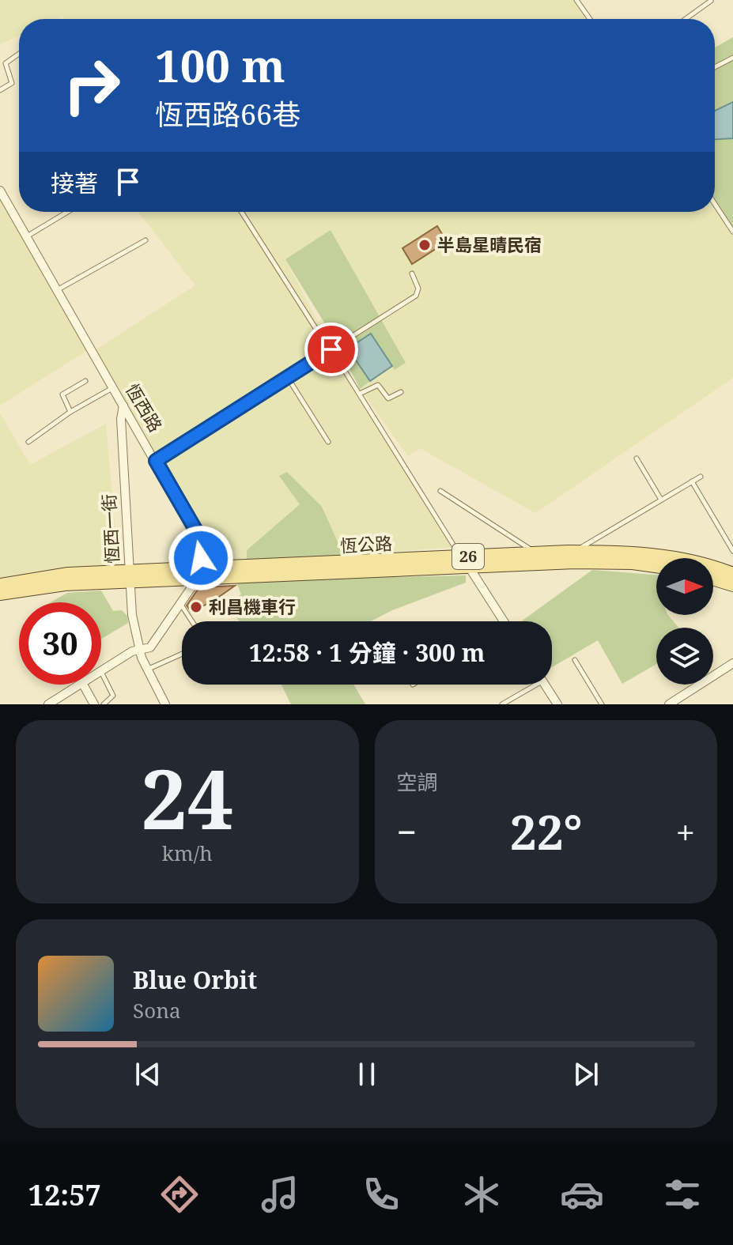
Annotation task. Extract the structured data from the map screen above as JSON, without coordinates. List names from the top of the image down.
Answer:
{
  "streets": {
    "main road": ["恆公路", "26"],
    "street": ["恆西路", "恆西一街"]
  },
  "crossings": [
    ["恆西路", "恆西一街"],
    ["恆西路", "恆公路"],
    ["恆西一街", "恆公路"]
  ],
  "places": ["半島星晴民宿", "利昌機車行"],
  "north": "right",
  "page": {
    "turn": ["100 m", "恆西路66巷"],
    "then": "接著",
    "limit": "30",
    "trip": "12:58 · 1 分鐘 · 300 m",
    "tile": [
      ["24", "km/h"],
      "空調"
    ],
    "heat": ["−", "22°", "+"],
    "song": ["Blue Orbit", "Sona"],
    "tabs": "12:57"
  }
}
